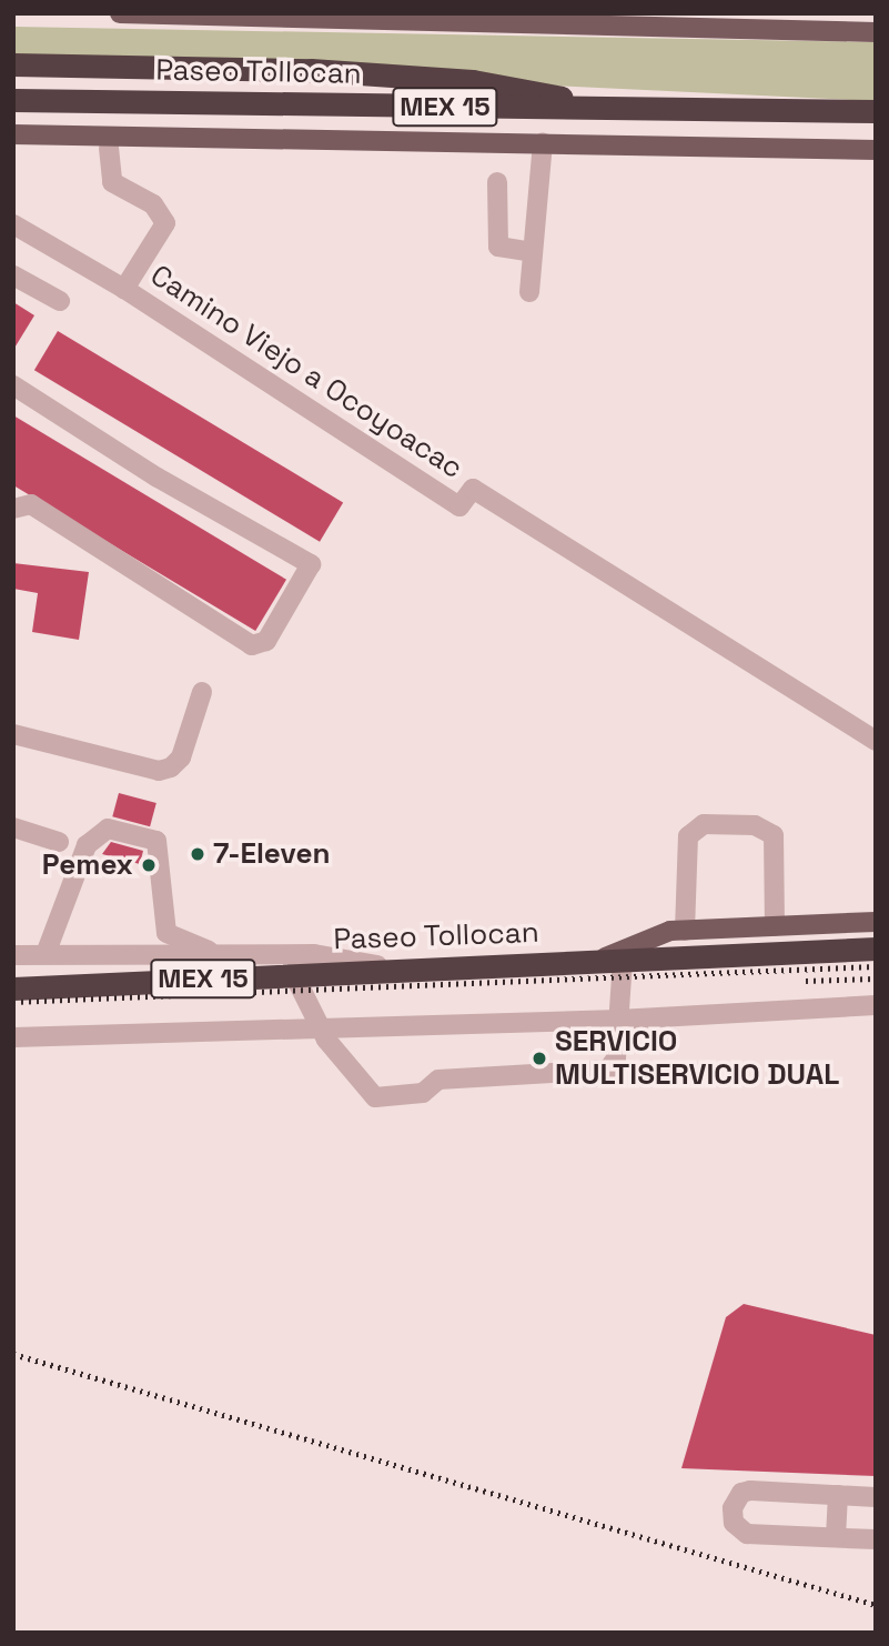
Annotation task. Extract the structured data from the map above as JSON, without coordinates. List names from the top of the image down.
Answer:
{
  "streets": {
    "highway": ["Paseo Tollocan", "MEX 15"],
    "street": ["Camino Viejo a Ocoyoacac"]
  },
  "places": ["7-Eleven", "Pemex", "SERVICIO MULTISERVICIO DUAL"]
}
